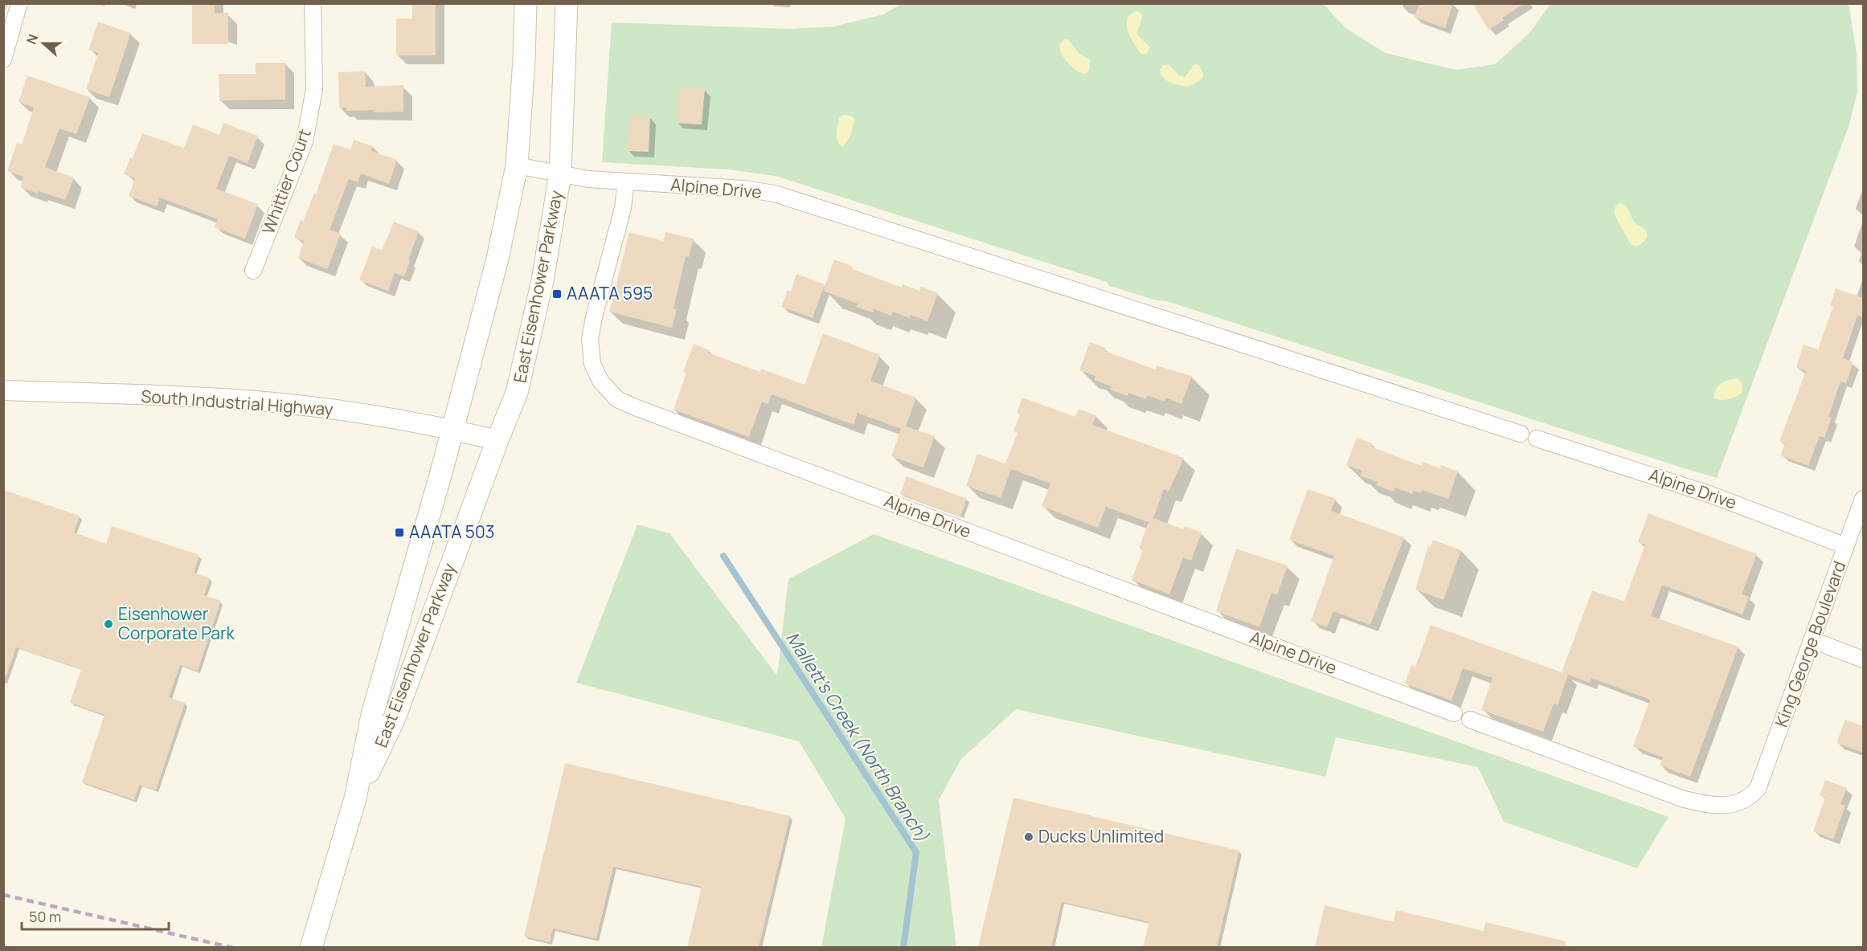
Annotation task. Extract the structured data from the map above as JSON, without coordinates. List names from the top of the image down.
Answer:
{
  "streets": {
    "main road": ["East Eisenhower Parkway"],
    "street": [
      "Whittier Court",
      "Alpine Drive",
      "South Industrial Highway",
      "King George Boulevard"
    ]
  },
  "crossings": [
    ["Alpine Drive", "East Eisenhower Parkway"],
    ["Alpine Drive", "King George Boulevard"],
    ["East Eisenhower Parkway", "South Industrial Highway"]
  ],
  "water": ["Mallett's Creek (North Branch)"],
  "places": {
    "transit": ["AAATA 595", "AAATA 503"],
    "other": ["Eisenhower Corporate Park", "Ducks Unlimited"]
  },
  "scale_bar": "50 m",
  "north": "left"
}
